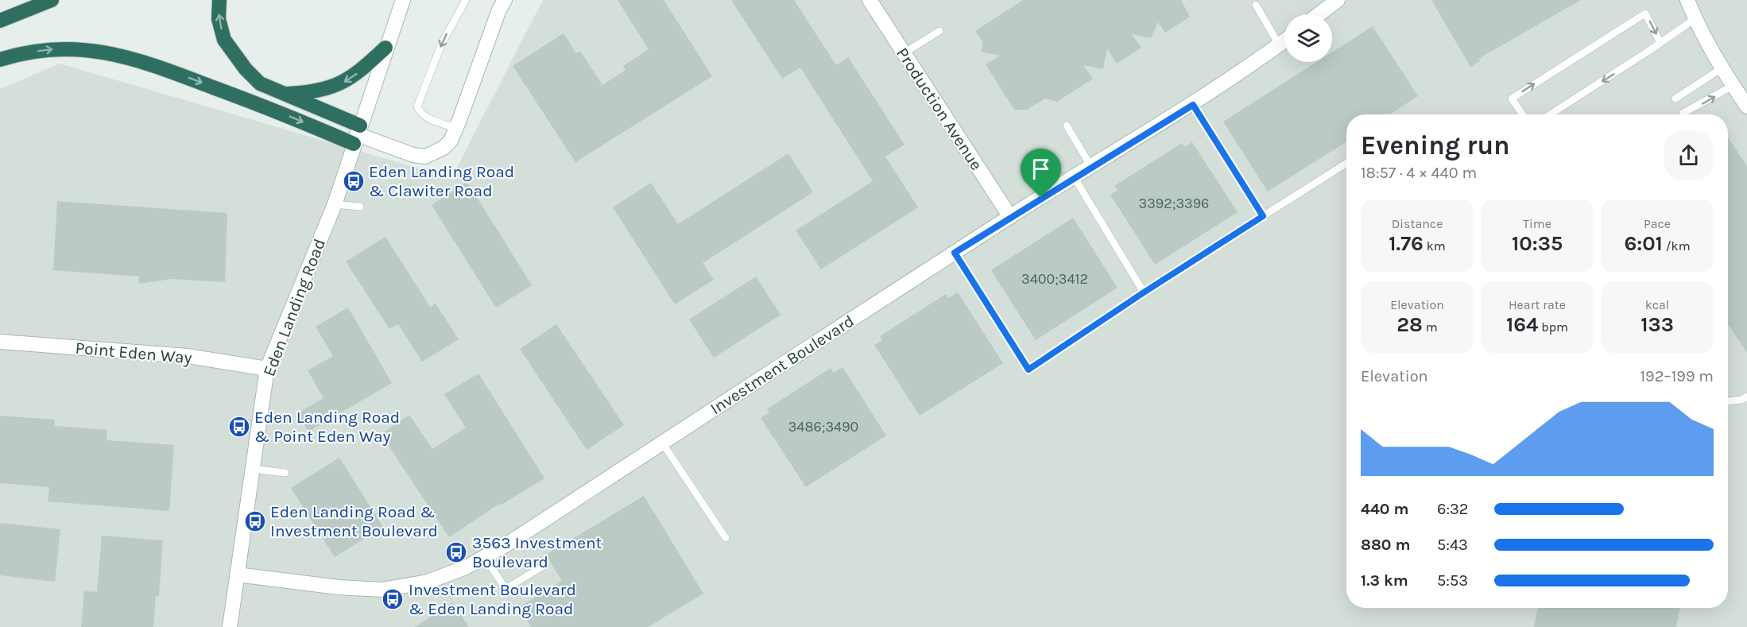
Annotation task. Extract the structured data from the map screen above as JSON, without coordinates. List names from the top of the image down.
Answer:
{
  "streets": {
    "street": [
      "Production Avenue",
      "Eden Landing Road",
      "Point Eden Way",
      "Investment Boulevard"
    ]
  },
  "crossings": [
    ["Production Avenue", "Investment Boulevard"],
    ["Eden Landing Road", "Point Eden Way"],
    ["Eden Landing Road", "Investment Boulevard"]
  ],
  "places": {
    "bus stop": [
      "Eden Landing Road & Clawiter Road",
      "Eden Landing Road & Point Eden Way",
      "Eden Landing Road & Investment Boulevard",
      "3563 Investment Boulevard",
      "Investment Boulevard & Eden Landing Road"
    ]
  },
  "house_numbers": ["3392;3396", "3400;3412", "3486;3490"],
  "page": {
    "heading": ["Evening run", "18:57 · 4 × 440 m"],
    "stats": [
      ["Distance", "1.76 km"],
      ["Time", "10:35"],
      ["Pace", "6:01 /km"],
      ["Elevation", "28 m"],
      ["Heart rate", "164 bpm"],
      ["kcal", "133"]
    ],
    "chart": ["Elevation", "192–199 m"],
    "list": [
      {
        "name": "440 m",
        "note": "6:32"
      },
      {
        "name": "880 m",
        "note": "5:43"
      },
      {
        "name": "1.3 km",
        "note": "5:53"
      }
    ]
  }
}
